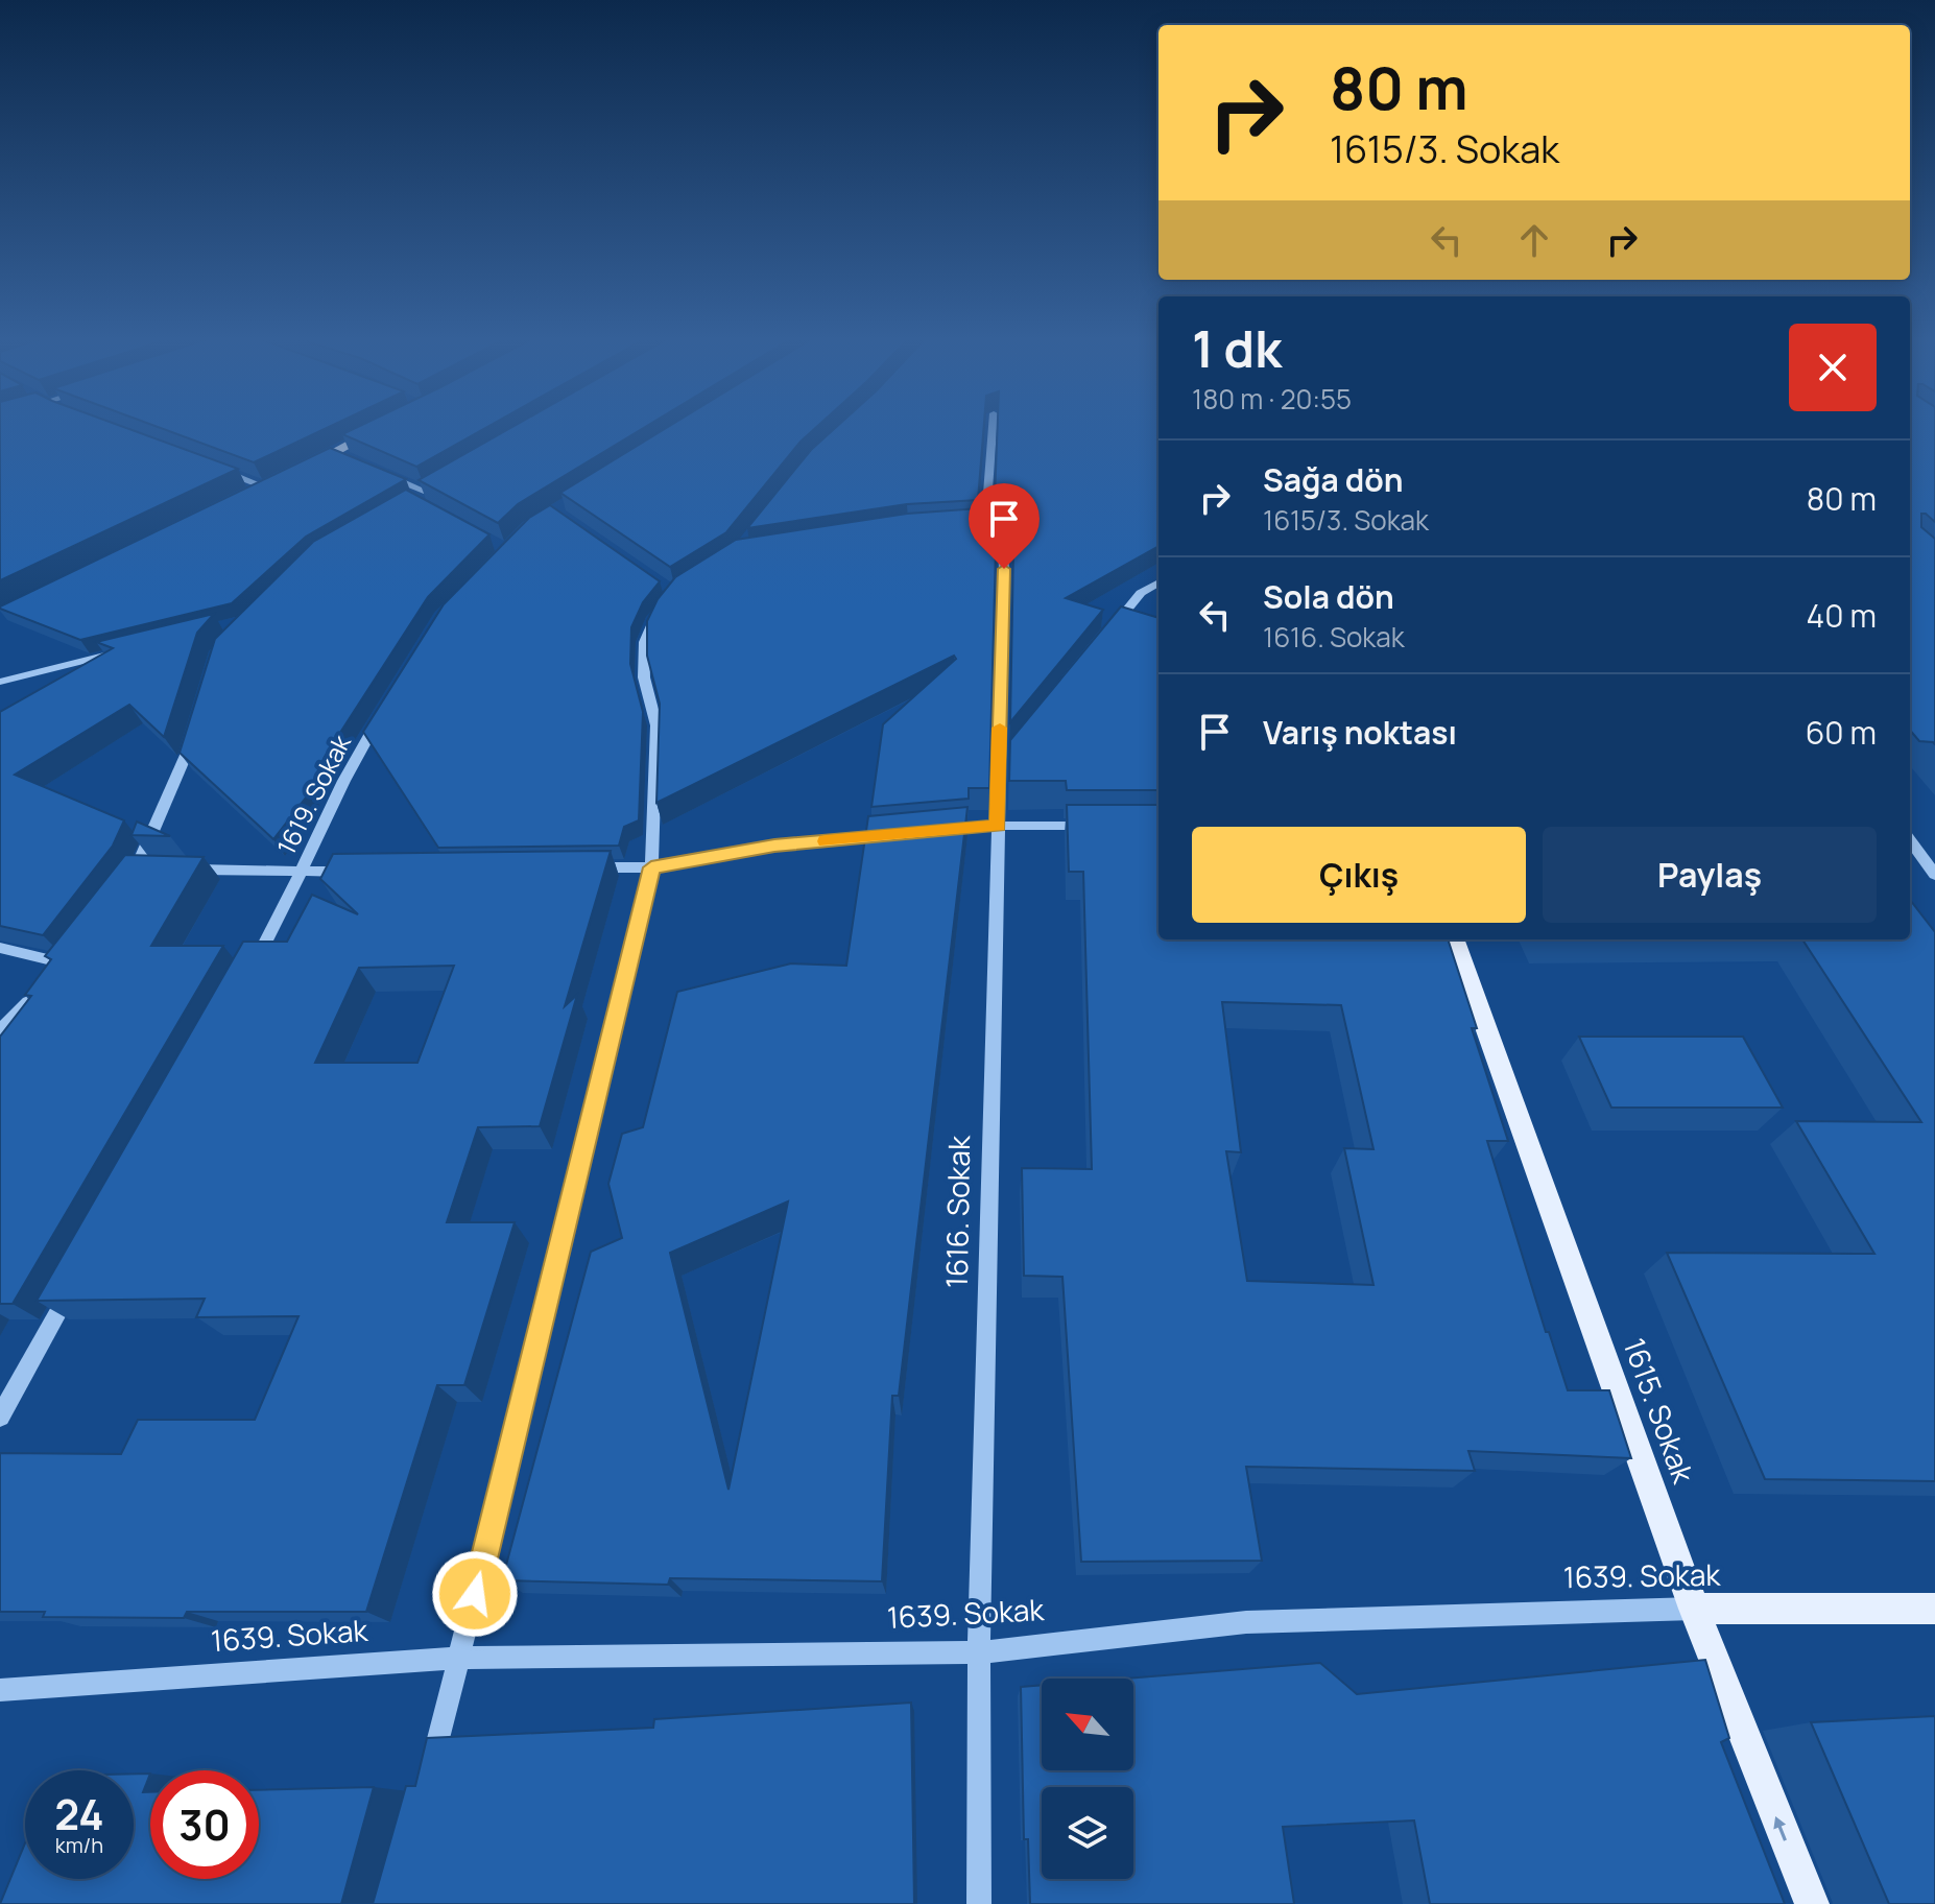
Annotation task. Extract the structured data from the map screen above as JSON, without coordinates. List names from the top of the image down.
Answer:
{
  "streets": {
    "main road": ["1615. Sokak", "1639. Sokak"],
    "street": ["1619. Sokak", "1616. Sokak"]
  },
  "crossings": [
    ["1616. Sokak", "1639. Sokak"],
    ["1615. Sokak", "1639. Sokak"]
  ],
  "north": "top left",
  "page": {
    "turn": ["80 m", "1615/3. Sokak"],
    "heading": ["1 dk", "180 m · 20:55"],
    "list": [
      {
        "name": "Sağa dön",
        "note": "1615/3. Sokak",
        "value": "80 m"
      },
      {
        "name": "Sola dön",
        "note": "1616. Sokak",
        "value": "40 m"
      },
      {
        "name": "Varış noktası",
        "value": "60 m"
      }
    ],
    "buttons": ["Çıkış", "Paylaş"],
    "speed": "24 km/h",
    "limit": "30"
  }
}
